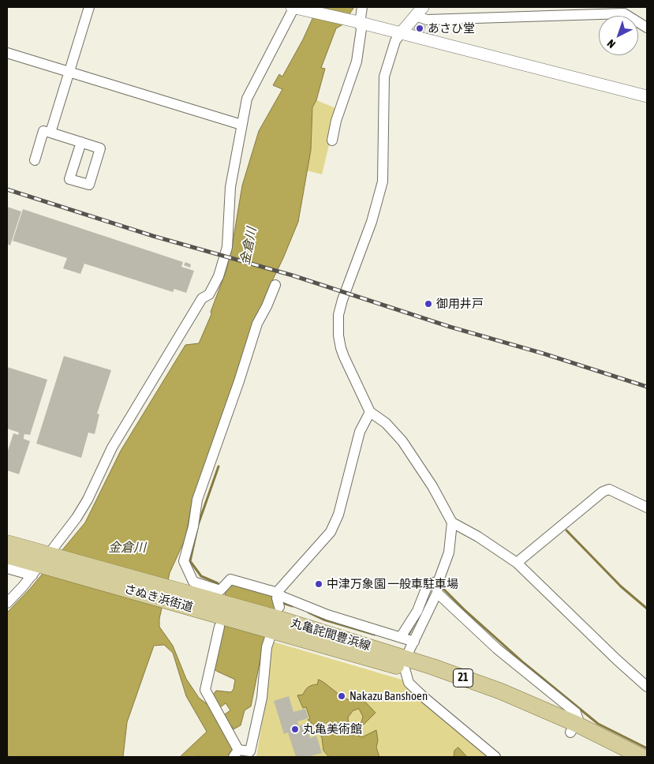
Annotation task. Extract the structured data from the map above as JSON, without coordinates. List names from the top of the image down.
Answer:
{
  "streets": {
    "main road": ["さぬき浜街道", "丸亀詫間豊浜線", "21"]
  },
  "crossings": [
    ["さぬき浜街道", "丸亀詫間豊浜線"],
    ["さぬき浜街道", "21"]
  ],
  "water": ["金倉川"],
  "places": [
    "あさひ堂",
    "御用井戸",
    "中津万象園 一般車駐車場",
    "Nakazu Banshoen",
    "丸亀美術館"
  ],
  "north": "bottom left"
}
